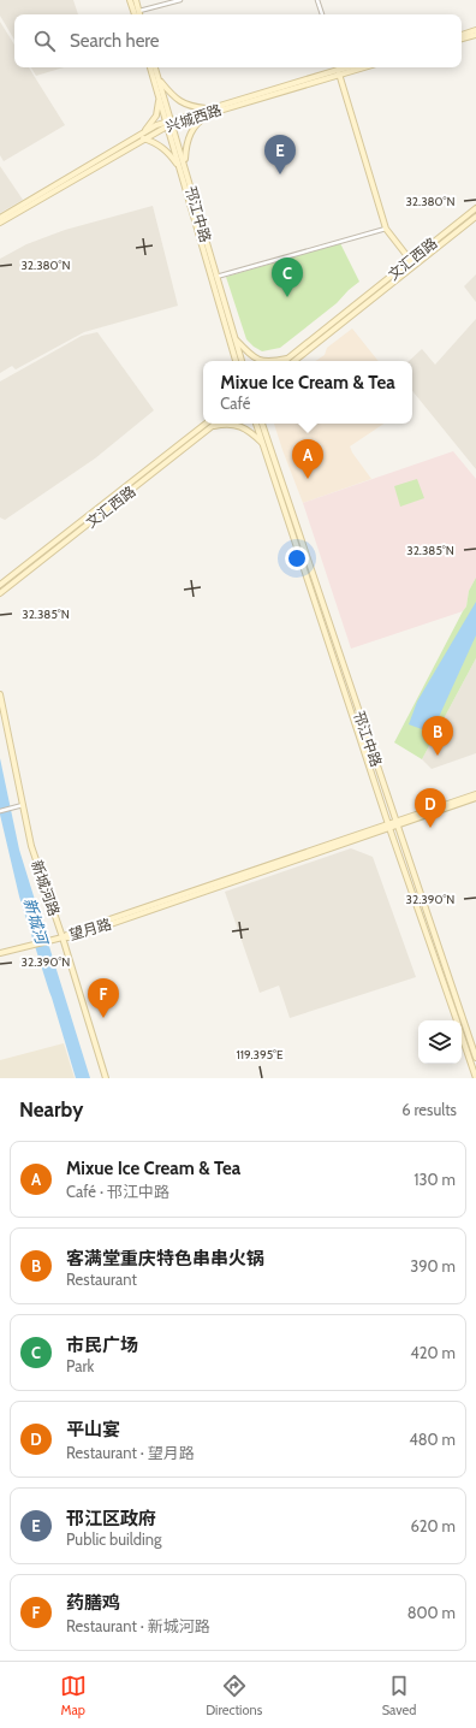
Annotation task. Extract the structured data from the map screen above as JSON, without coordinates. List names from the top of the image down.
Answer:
{
  "streets": {
    "main road": [
      "兴城西路",
      "邗江中路",
      "文汇西路",
      "新城河路",
      "望月路"
    ]
  },
  "crossings": [
    ["兴城西路", "邗江中路"],
    ["邗江中路", "望月路"],
    ["新城河路", "望月路"]
  ],
  "water": ["新城河"],
  "page": {
    "search": "Search here",
    "pins": [
      "E",
      "C",
      "A",
      "B",
      "D",
      "F"
    ],
    "popup": ["Mixue Ice Cream & Tea", "Café"],
    "heading": ["Nearby", "6 results"],
    "list": [
      {
        "mark": "A",
        "name": "Mixue Ice Cream & Tea",
        "note": "Café · 邗江中路",
        "value": "130 m"
      },
      {
        "mark": "B",
        "name": "客满堂重庆特色串串火锅",
        "note": "Restaurant",
        "value": "390 m"
      },
      {
        "mark": "C",
        "name": "市民广场",
        "note": "Park",
        "value": "420 m"
      },
      {
        "mark": "D",
        "name": "平山宴",
        "note": "Restaurant · 望月路",
        "value": "480 m"
      },
      {
        "mark": "E",
        "name": "邗江区政府",
        "note": "Public building",
        "value": "620 m"
      },
      {
        "mark": "F",
        "name": "药膳鸡",
        "note": "Restaurant · 新城河路",
        "value": "800 m"
      }
    ],
    "nav": ["Map", "Directions", "Saved"]
  },
  "coordinates": [
    "32.380°N",
    "32.385°N",
    "32.390°N",
    "119.395°E"
  ]
}
